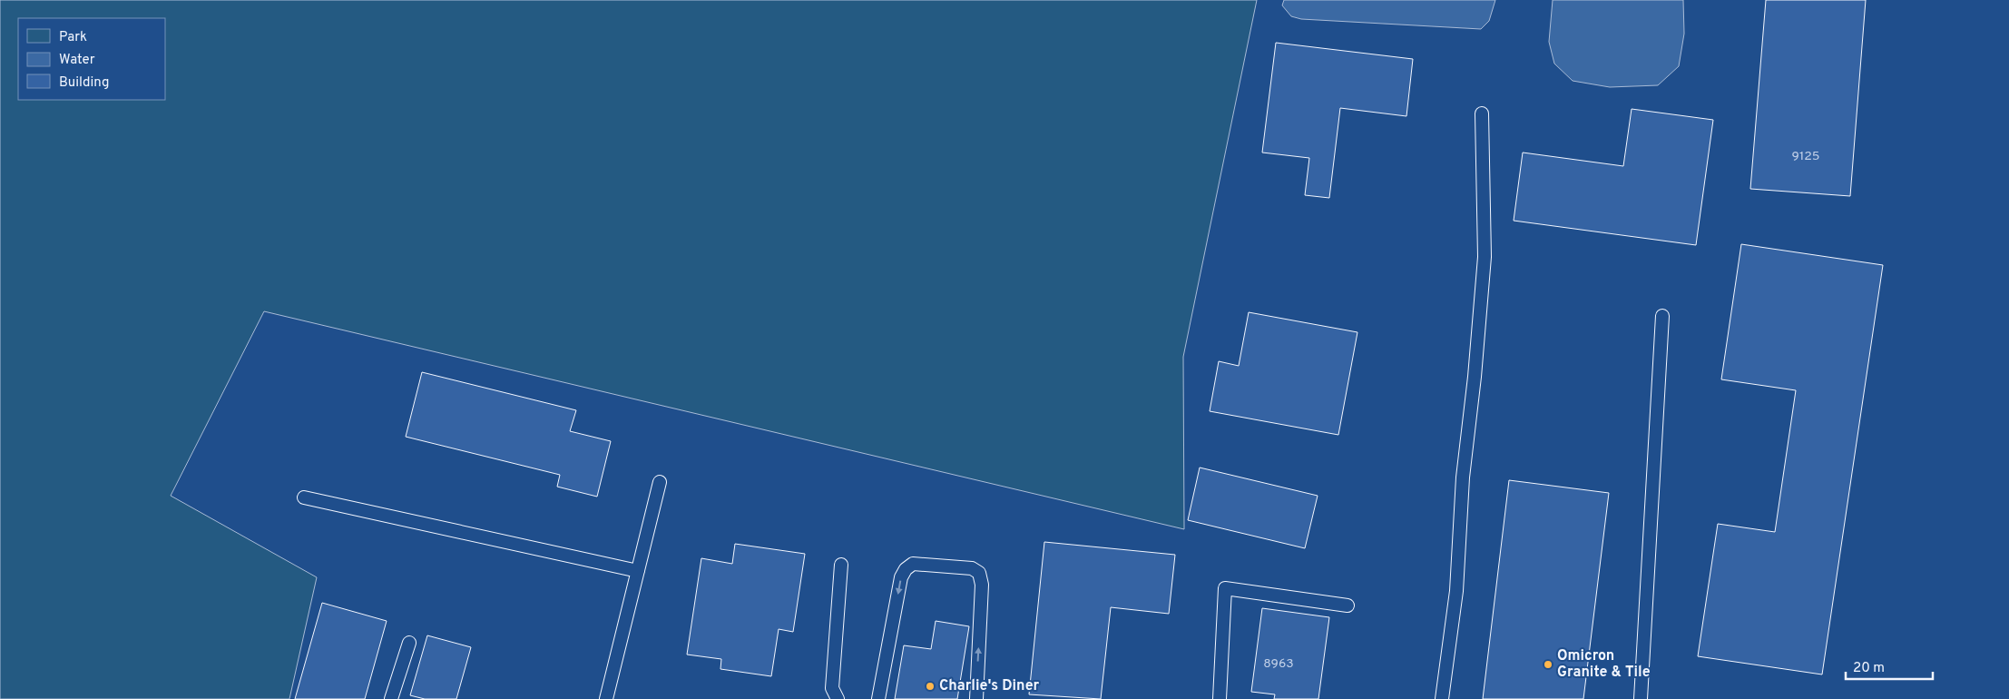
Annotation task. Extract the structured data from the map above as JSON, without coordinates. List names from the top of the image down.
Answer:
{
  "places": ["Omicron Granite & Tile", "Charlie's Diner"],
  "house_numbers": ["9125", "8963"],
  "legend": ["Park", "Water", "Building"],
  "scale_bar": "20 m"
}
